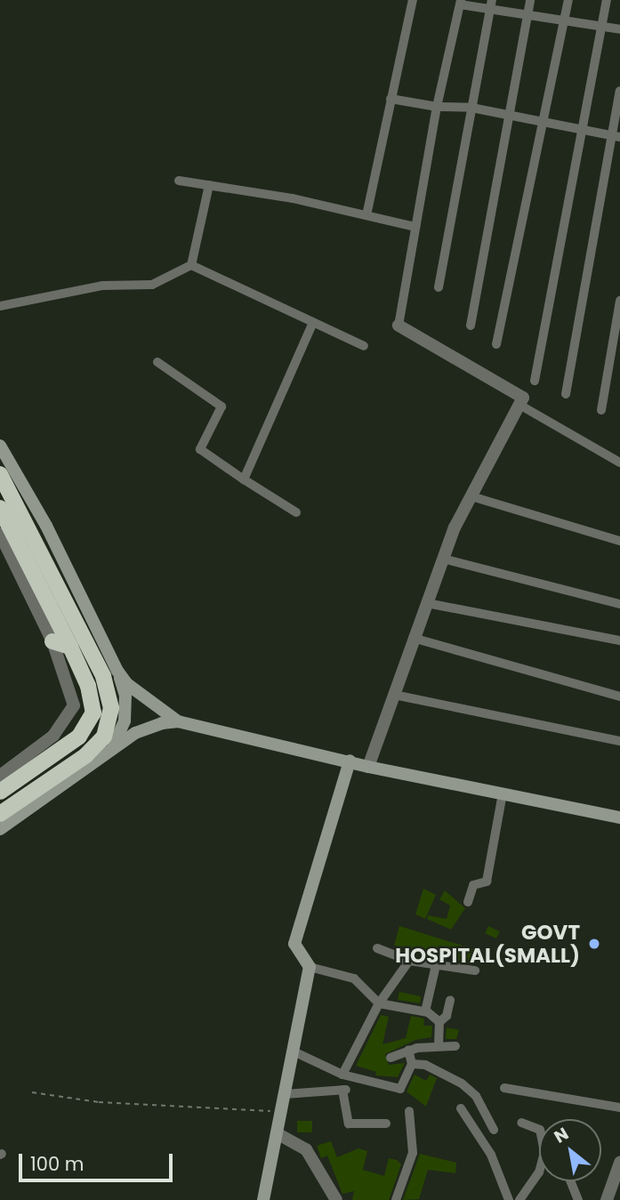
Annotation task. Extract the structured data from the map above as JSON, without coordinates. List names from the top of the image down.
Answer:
{
  "places": ["GOVT HOSPITAL(SMALL)"],
  "scale_bar": "100 m",
  "north": "top left"
}
